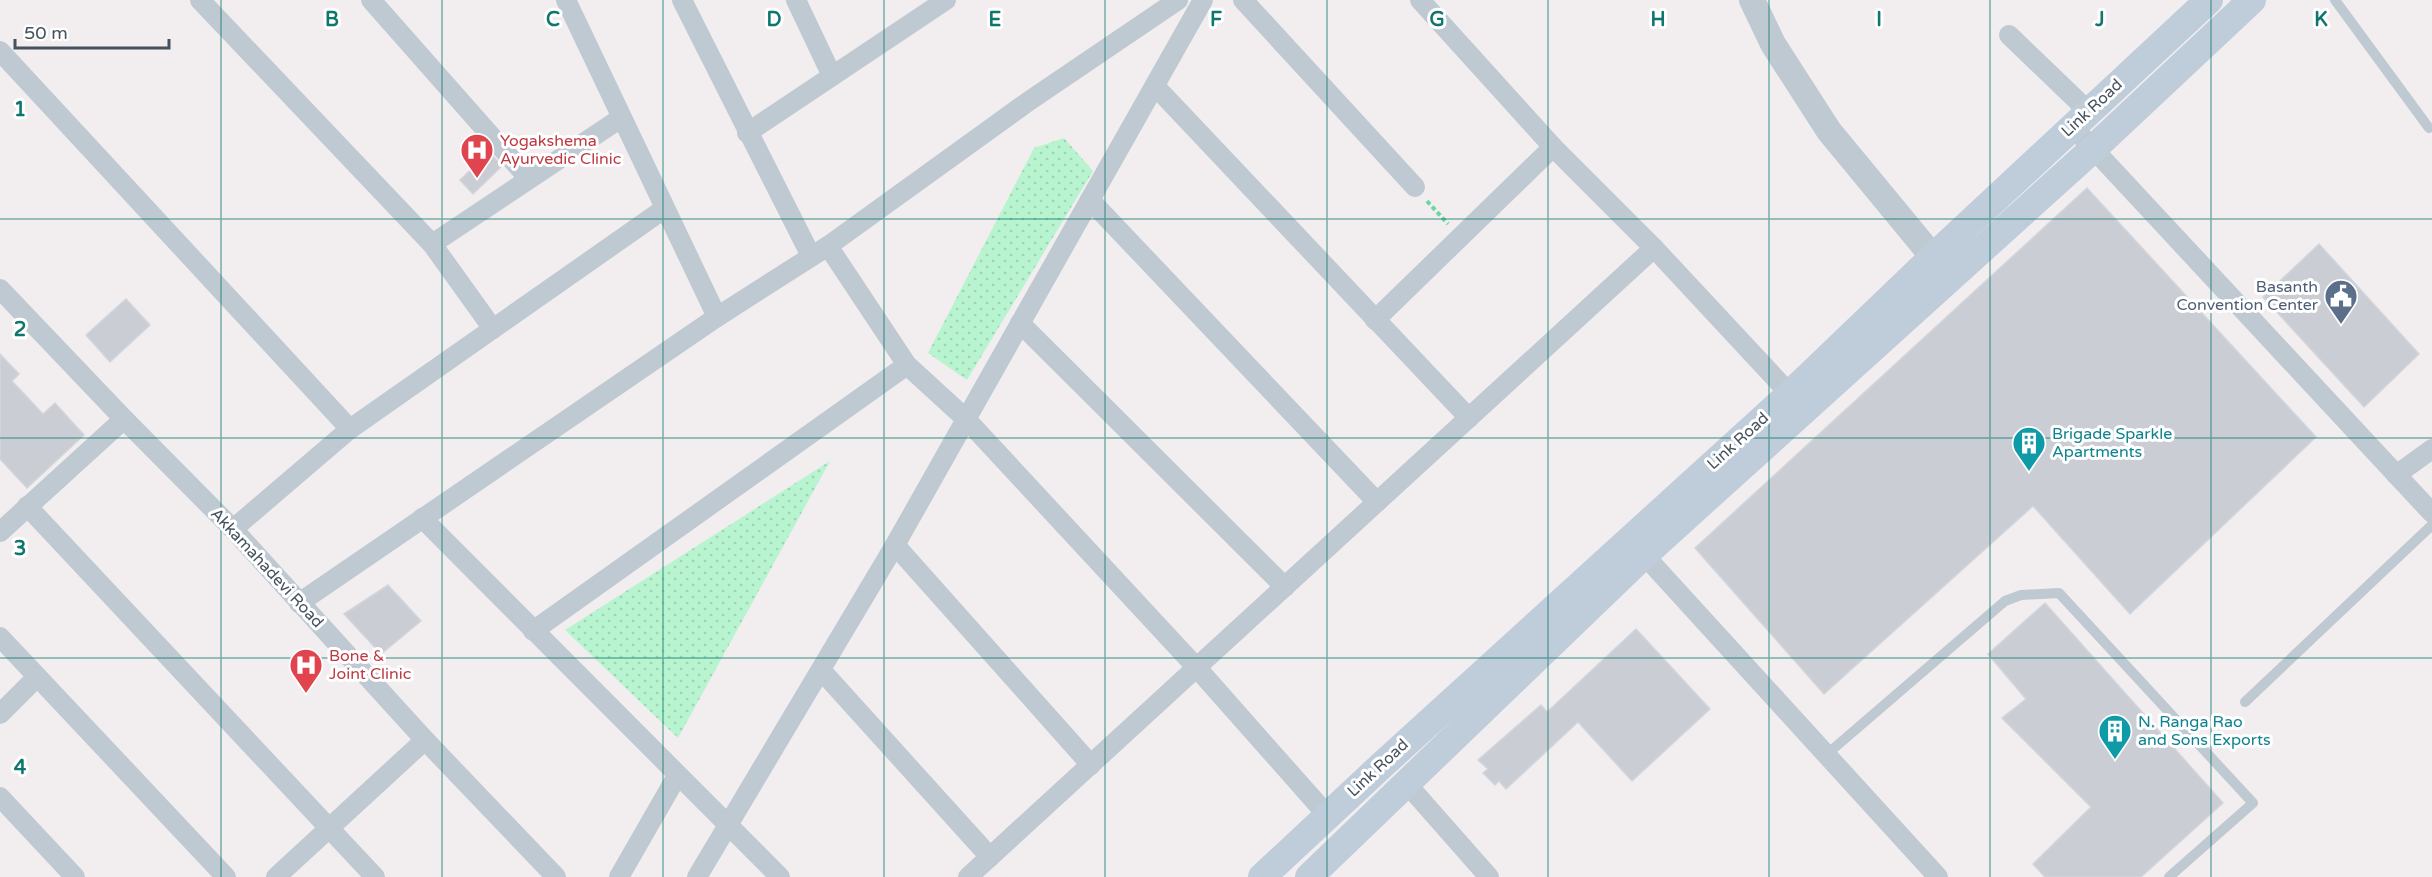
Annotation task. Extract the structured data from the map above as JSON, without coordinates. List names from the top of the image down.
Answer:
{
  "streets": {
    "main road": ["Link Road"],
    "street": ["Akkamahadevi Road"]
  },
  "places": {
    "hospital": ["Yogakshema Ayurvedic Clinic", "Bone & Joint Clinic"],
    "public building": ["Basanth Convention Center"],
    "building": ["Brigade Sparkle Apartments", "N. Ranga Rao and Sons Exports"]
  },
  "scale_bar": "50 m",
  "grid": {
    "columns": [
      "B",
      "C",
      "D",
      "E",
      "F",
      "G",
      "H",
      "I",
      "J",
      "K"
    ],
    "rows": [
      "1",
      "2",
      "3",
      "4"
    ]
  }
}
